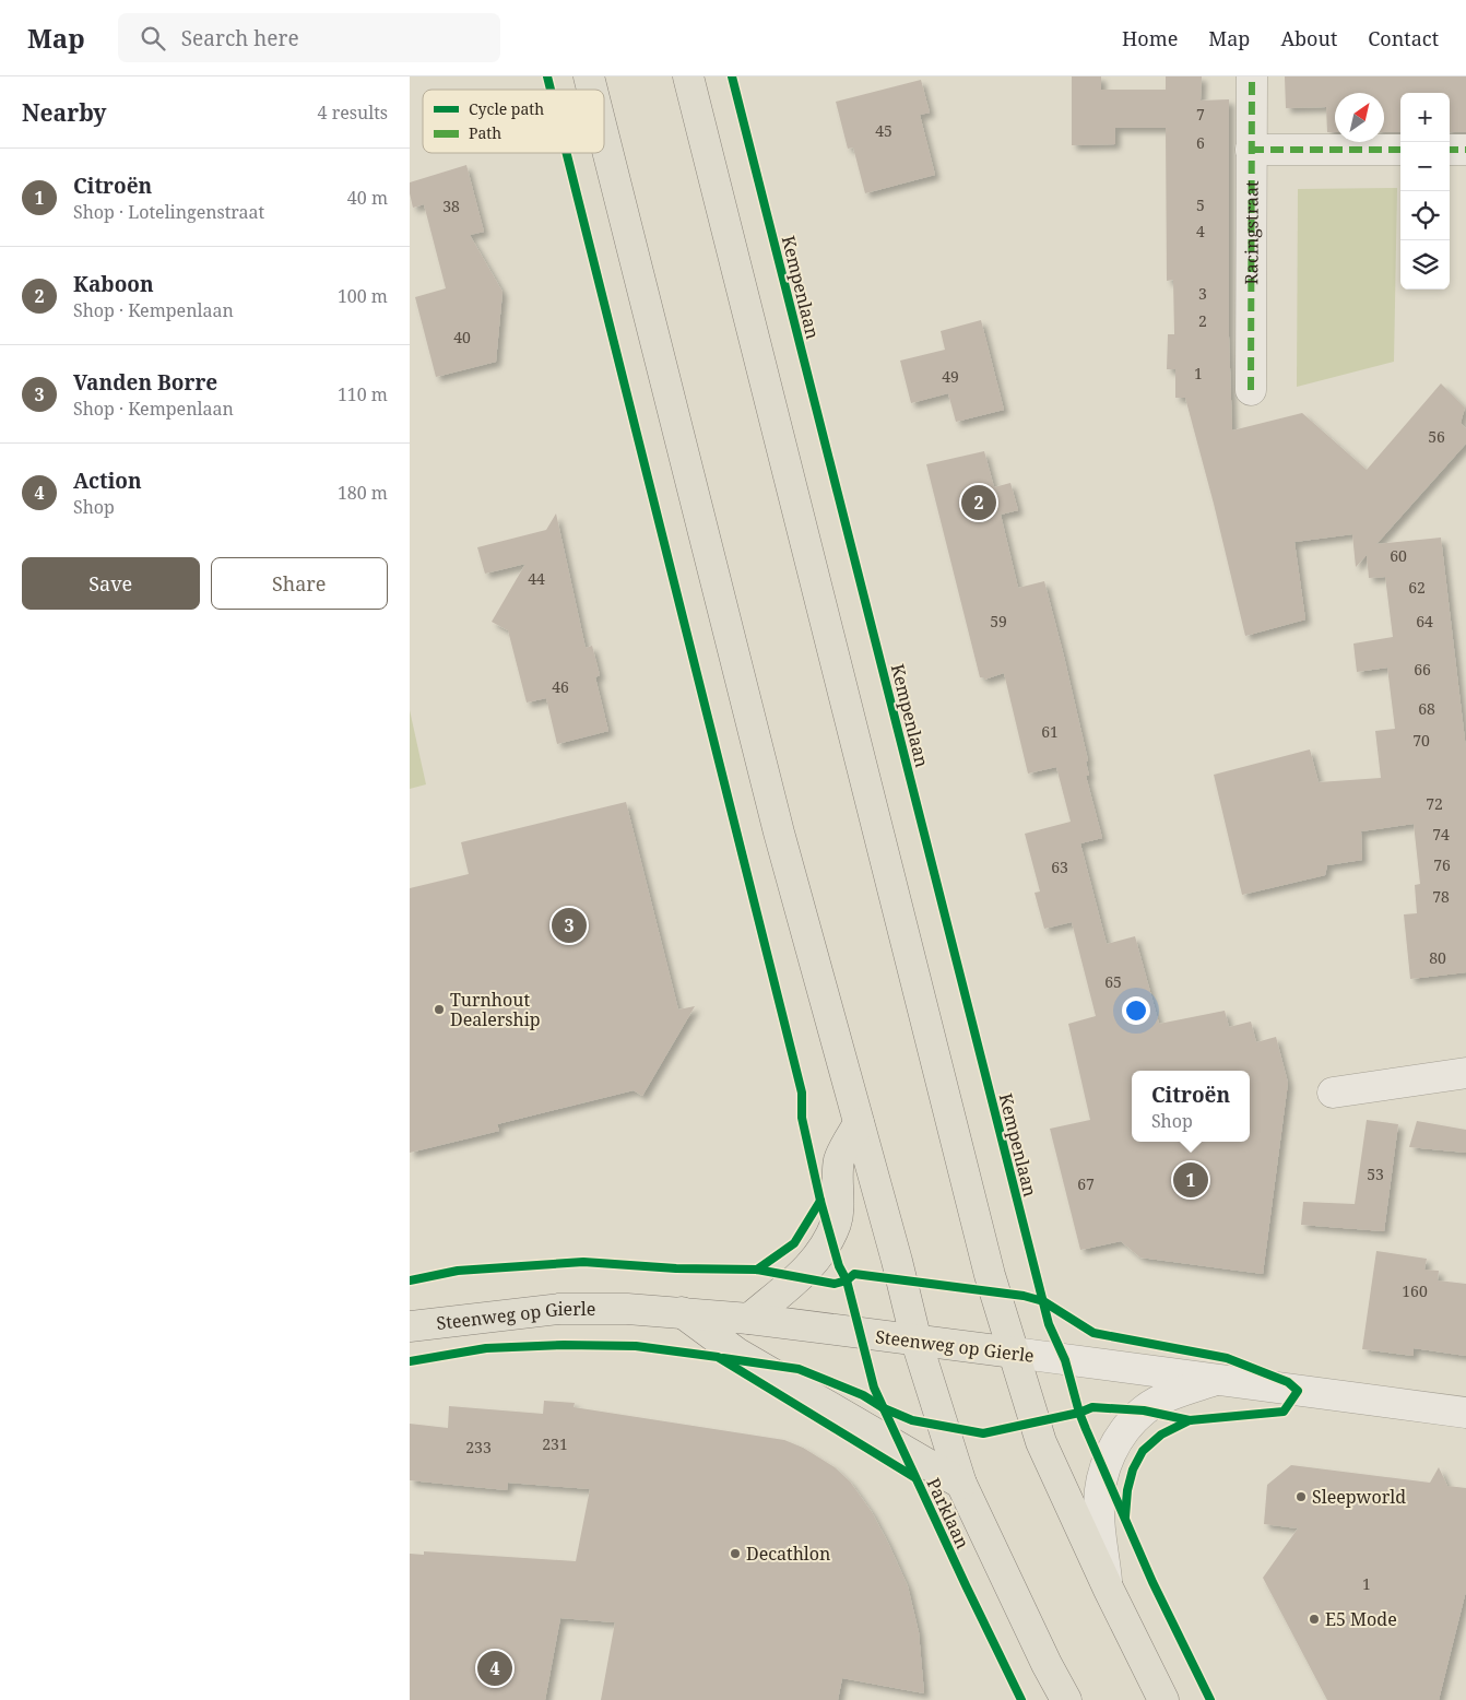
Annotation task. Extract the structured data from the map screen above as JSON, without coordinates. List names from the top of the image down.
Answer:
{
  "streets": {
    "main road": ["Steenweg op Gierle", "Parklaan"],
    "street": ["Racingstraat"],
    "cycle path": ["Kempenlaan"]
  },
  "crossings": [
    ["Steenweg op Gierle", "Parklaan"]
  ],
  "places": [
    "Turnhout Dealership",
    "Sleepworld",
    "Decathlon",
    "E5 Mode"
  ],
  "house_numbers": [
    "7",
    "45",
    "6",
    "5",
    "38",
    "4",
    "3",
    "2",
    "40",
    "1",
    "49",
    "56",
    "60",
    "44",
    "62",
    "59",
    "64",
    "66",
    "46",
    "68",
    "61",
    "70",
    "72",
    "74",
    "76",
    "63",
    "78",
    "80",
    "65",
    "53",
    "67",
    "160",
    "231",
    "233",
    "1"
  ],
  "legend": ["Cycle path", "Path"],
  "north": "top right",
  "page": {
    "header": "Map",
    "search": "Search here",
    "nav": [
      "Home",
      "Map",
      "About",
      "Contact"
    ],
    "heading": ["Nearby", "4 results"],
    "map_buttons": ["+", "−"],
    "list": [
      {
        "mark": "1",
        "name": "Citroën",
        "note": "Shop · Lotelingenstraat",
        "value": "40 m"
      },
      {
        "mark": "2",
        "name": "Kaboon",
        "note": "Shop · Kempenlaan",
        "value": "100 m"
      },
      {
        "mark": "3",
        "name": "Vanden Borre",
        "note": "Shop · Kempenlaan",
        "value": "110 m"
      },
      {
        "mark": "4",
        "name": "Action",
        "note": "Shop",
        "value": "180 m"
      }
    ],
    "pins": [
      "2",
      "3",
      "1",
      "4"
    ],
    "buttons": ["Save", "Share"],
    "popup": ["Citroën", "Shop"]
  }
}
